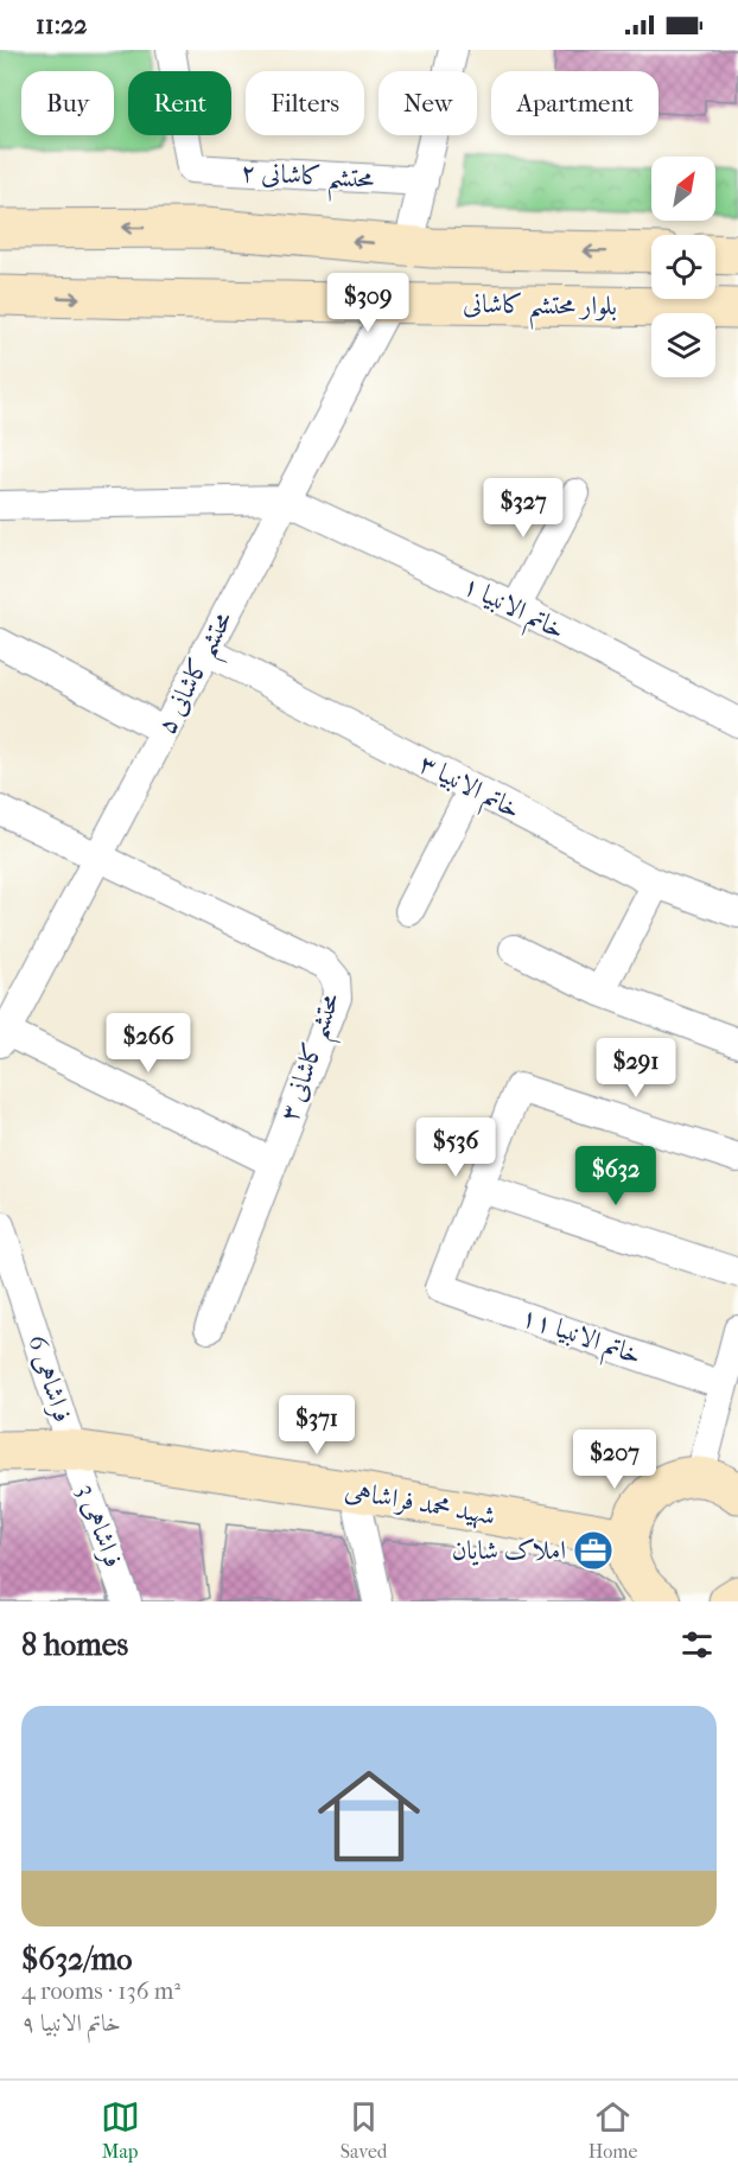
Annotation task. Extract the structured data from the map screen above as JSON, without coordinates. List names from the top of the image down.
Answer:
{
  "streets": {
    "main road": ["بلوار محتشم کاشانی", "شهید محمد فراشاهی"],
    "street": [
      "محتشم کاشانی ۲",
      "خاتم الانبیا ۱",
      "محتشم کاشانی ۵",
      "خاتم الانبیا ۳",
      "محتشم کاشانی ۳",
      "خاتم الانبیا ۱۱",
      "فراشاهی 6",
      "فراشاهی 3"
    ]
  },
  "crossings": [
    ["بلوار محتشم کاشانی", "محتشم کاشانی ۵"],
    ["خاتم الانبیا ۱", "محتشم کاشانی ۵"],
    ["محتشم کاشانی ۵", "خاتم الانبیا ۳"],
    ["محتشم کاشانی ۵", "محتشم کاشانی ۳"],
    ["فراشاهی 6", "شهید محمد فراشاهی"],
    ["فراشاهی 6", "فراشاهی 3"],
    ["شهید محمد فراشاهی", "فراشاهی 3"]
  ],
  "places": {
    "office": ["املاک شایان"]
  },
  "north": "top right",
  "page": {
    "status": "11:22",
    "chip": [
      "Buy",
      "Rent",
      "Filters",
      "New",
      "Apartment"
    ],
    "price": [
      "$309",
      "$327",
      "$266",
      "$291",
      "$536",
      "$632",
      "$371",
      "$207"
    ],
    "heading": "8 homes",
    "list": [
      {
        "name": "$632/mo",
        "note": "4 rooms · 136 m² · خاتم الانبیا ۹"
      }
    ],
    "tabs": ["Map", "Saved", "Home"]
  }
}
